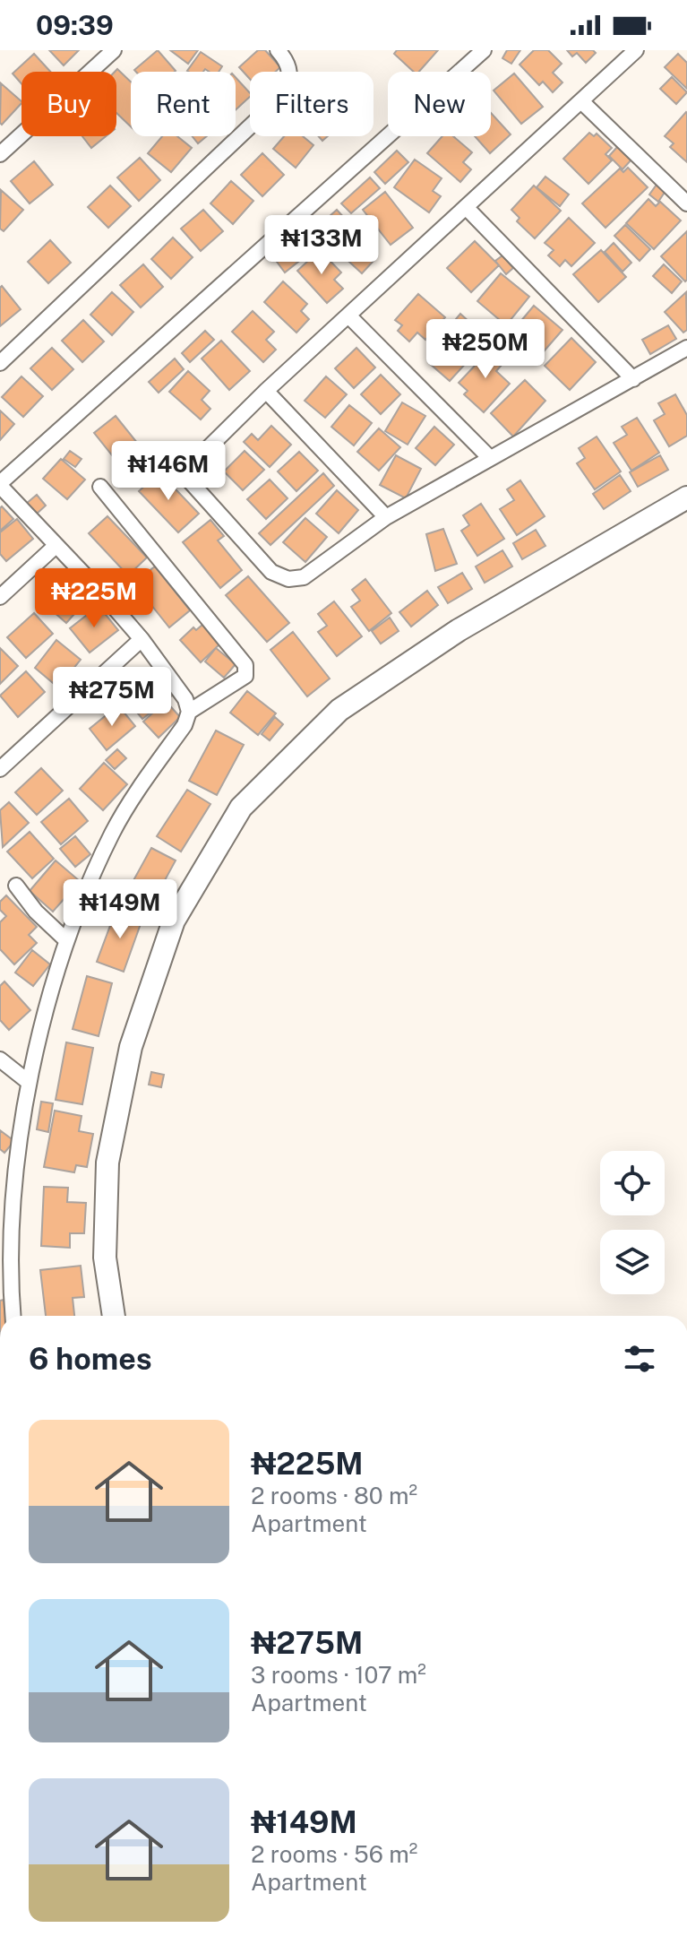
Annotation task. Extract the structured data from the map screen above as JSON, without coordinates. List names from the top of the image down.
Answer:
{
  "page": {
    "status": "09:39",
    "chip": [
      "Buy",
      "Rent",
      "Filters",
      "New"
    ],
    "price": [
      "₦133M",
      "₦250M",
      "₦146M",
      "₦225M",
      "₦275M",
      "₦149M"
    ],
    "heading": "6 homes",
    "list": [
      {
        "name": "₦225M",
        "note": "2 rooms · 80 m² · Apartment"
      },
      {
        "name": "₦275M",
        "note": "3 rooms · 107 m² · Apartment"
      },
      {
        "name": "₦149M",
        "note": "2 rooms · 56 m² · Apartment"
      }
    ]
  }
}
